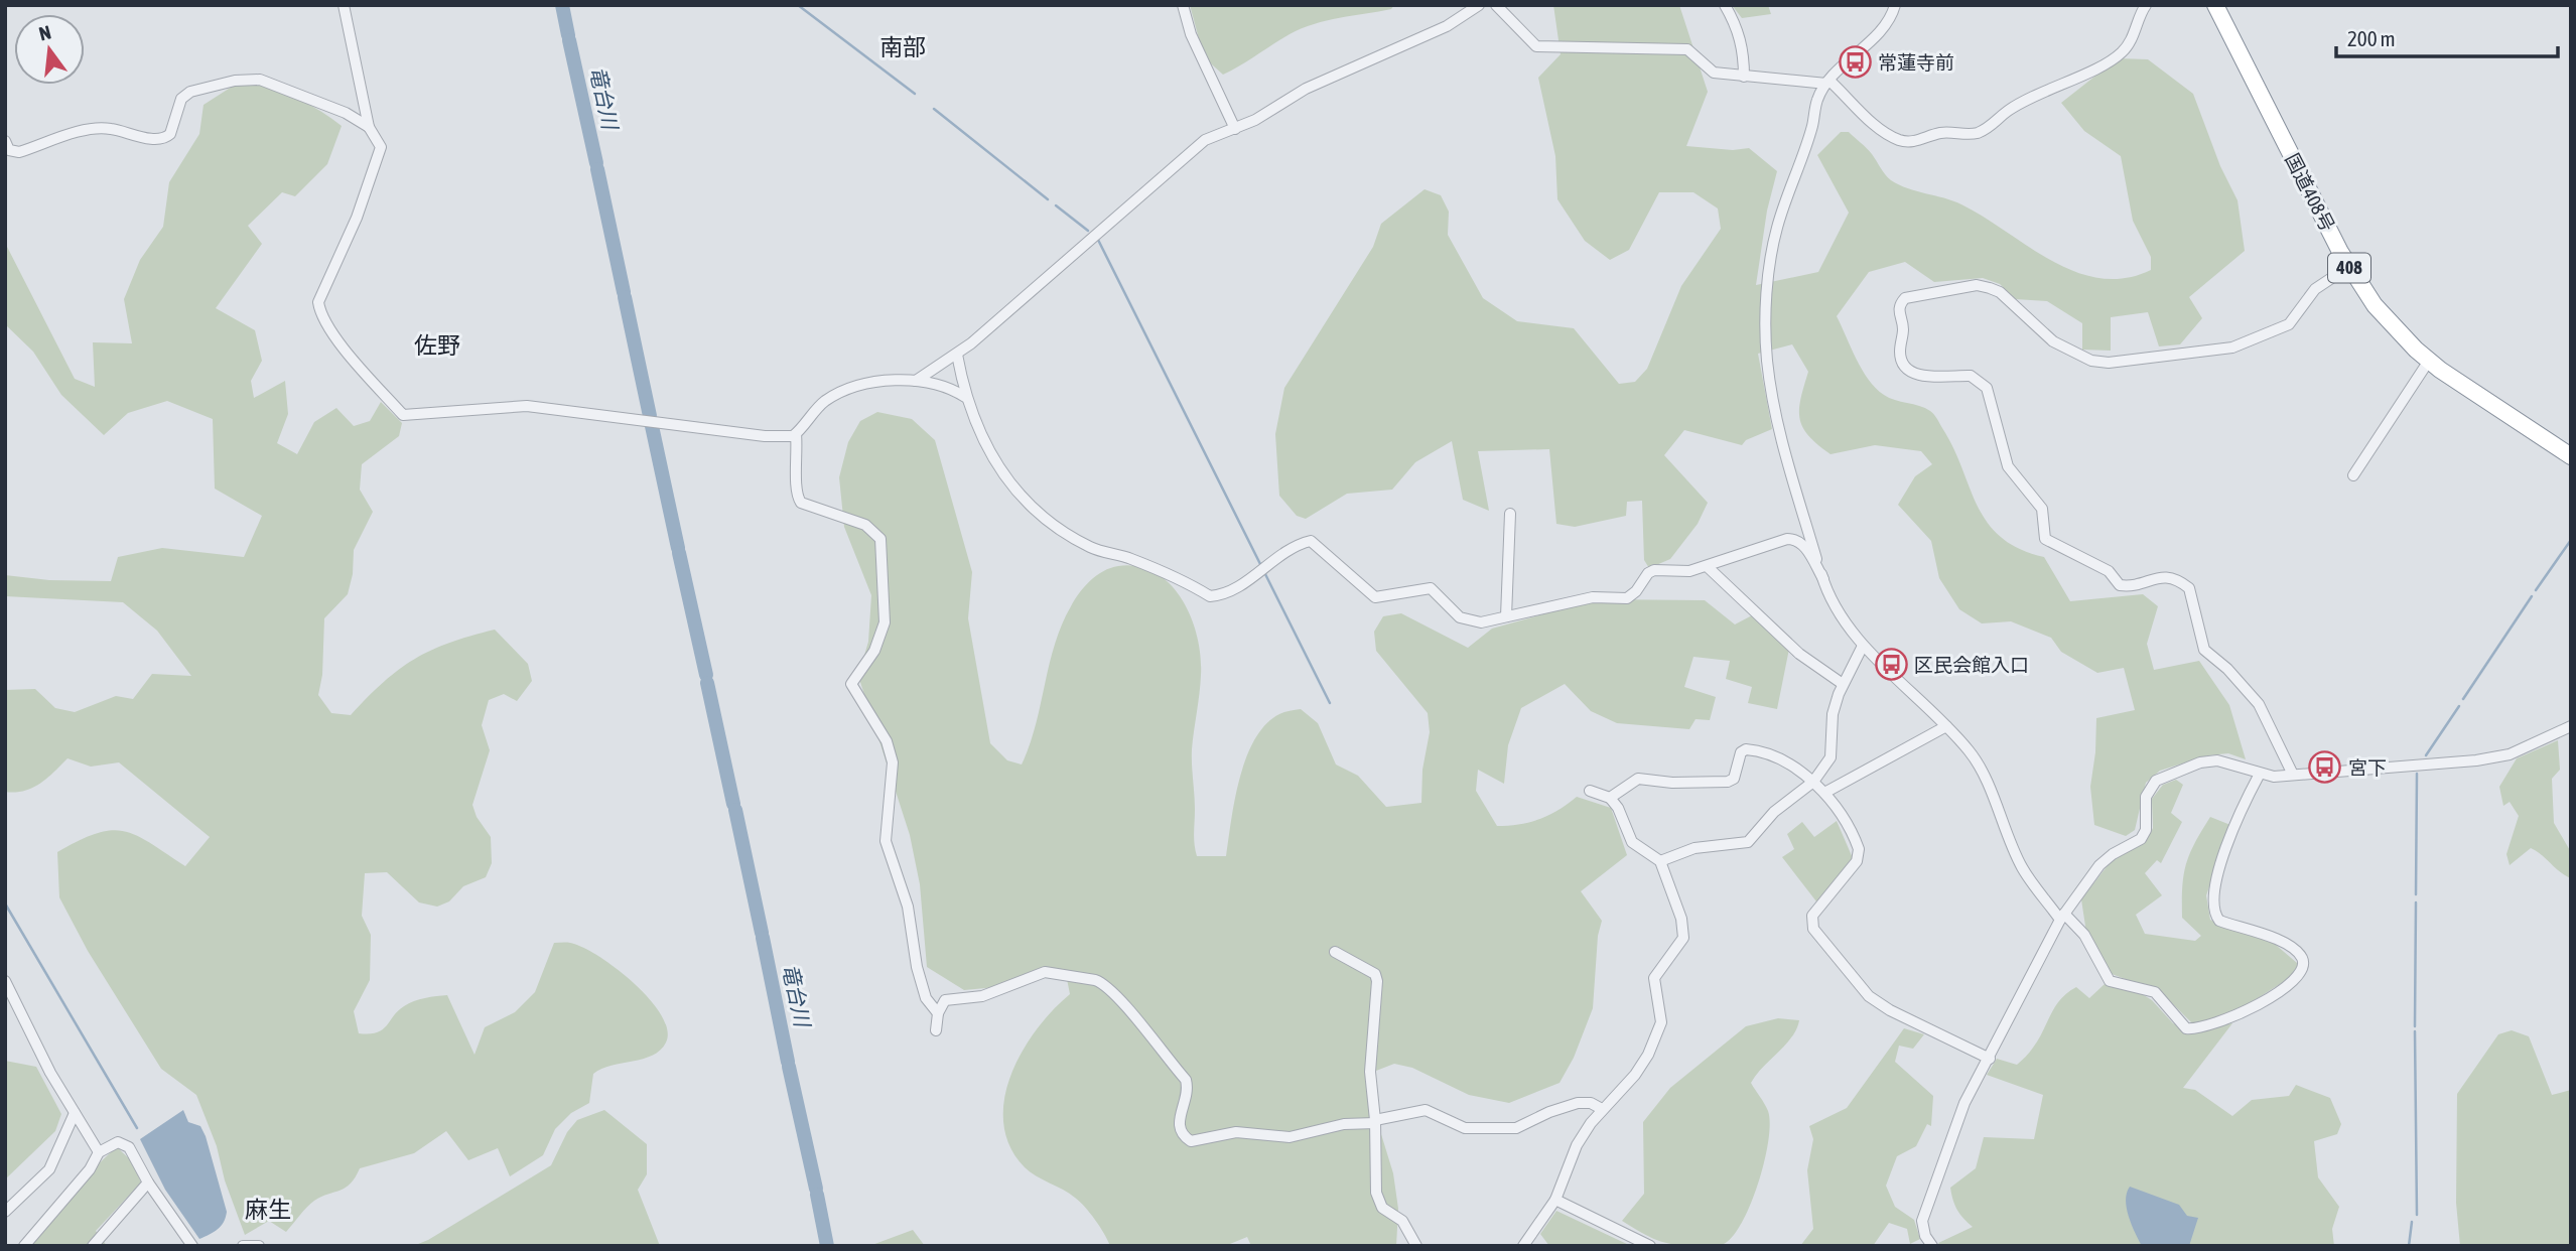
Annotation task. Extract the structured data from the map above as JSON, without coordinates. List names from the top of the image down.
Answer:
{
  "streets": {
    "highway": ["国道408号", "408"]
  },
  "districts": ["南部", "佐野", "麻生"],
  "water": ["竜台川"],
  "places": {
    "bus stop": ["常蓮寺前", "区民会館入口", "宮下"]
  },
  "scale_bar": "200 m",
  "north": "top"
}
